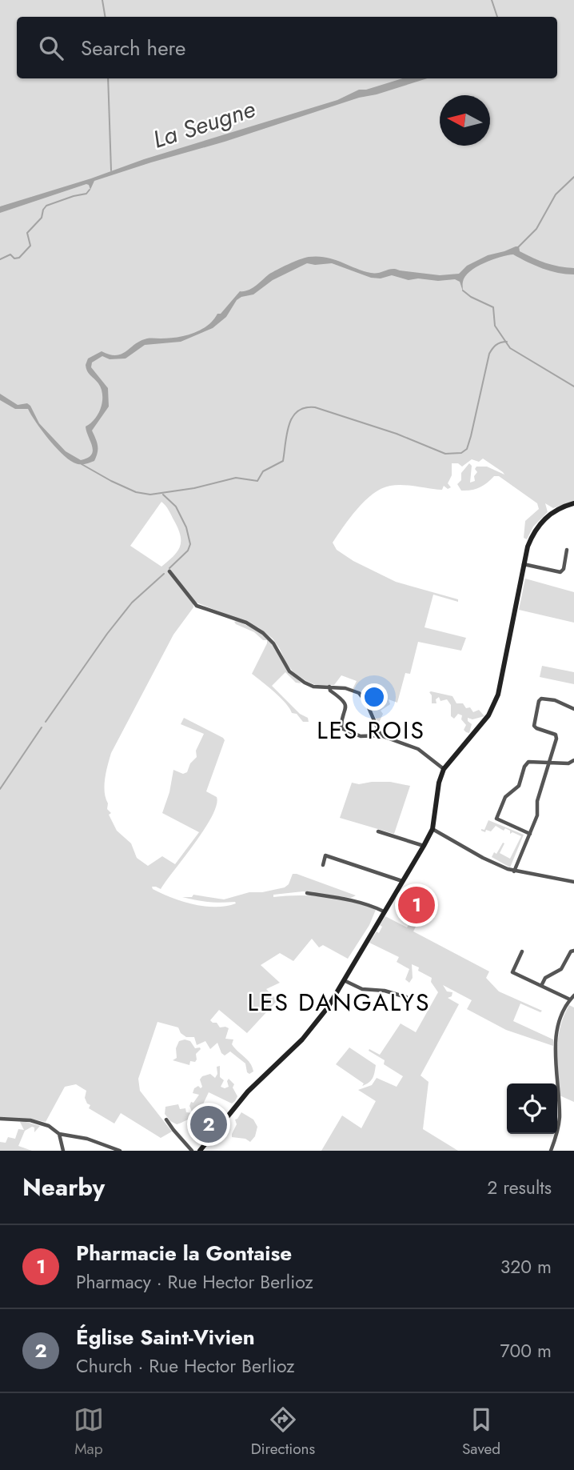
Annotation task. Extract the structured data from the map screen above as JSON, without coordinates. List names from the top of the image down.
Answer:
{
  "districts": ["LES ROIS", "LES DANGALYS"],
  "water": ["La Seugne"],
  "north": "left",
  "page": {
    "search": "Search here",
    "pins": ["1", "2"],
    "heading": ["Nearby", "2 results"],
    "list": [
      {
        "mark": "1",
        "name": "Pharmacie la Gontaise",
        "note": "Pharmacy · Rue Hector Berlioz",
        "value": "320 m"
      },
      {
        "mark": "2",
        "name": "Église Saint-Vivien",
        "note": "Church · Rue Hector Berlioz",
        "value": "700 m"
      }
    ],
    "nav": ["Map", "Directions", "Saved"]
  }
}
